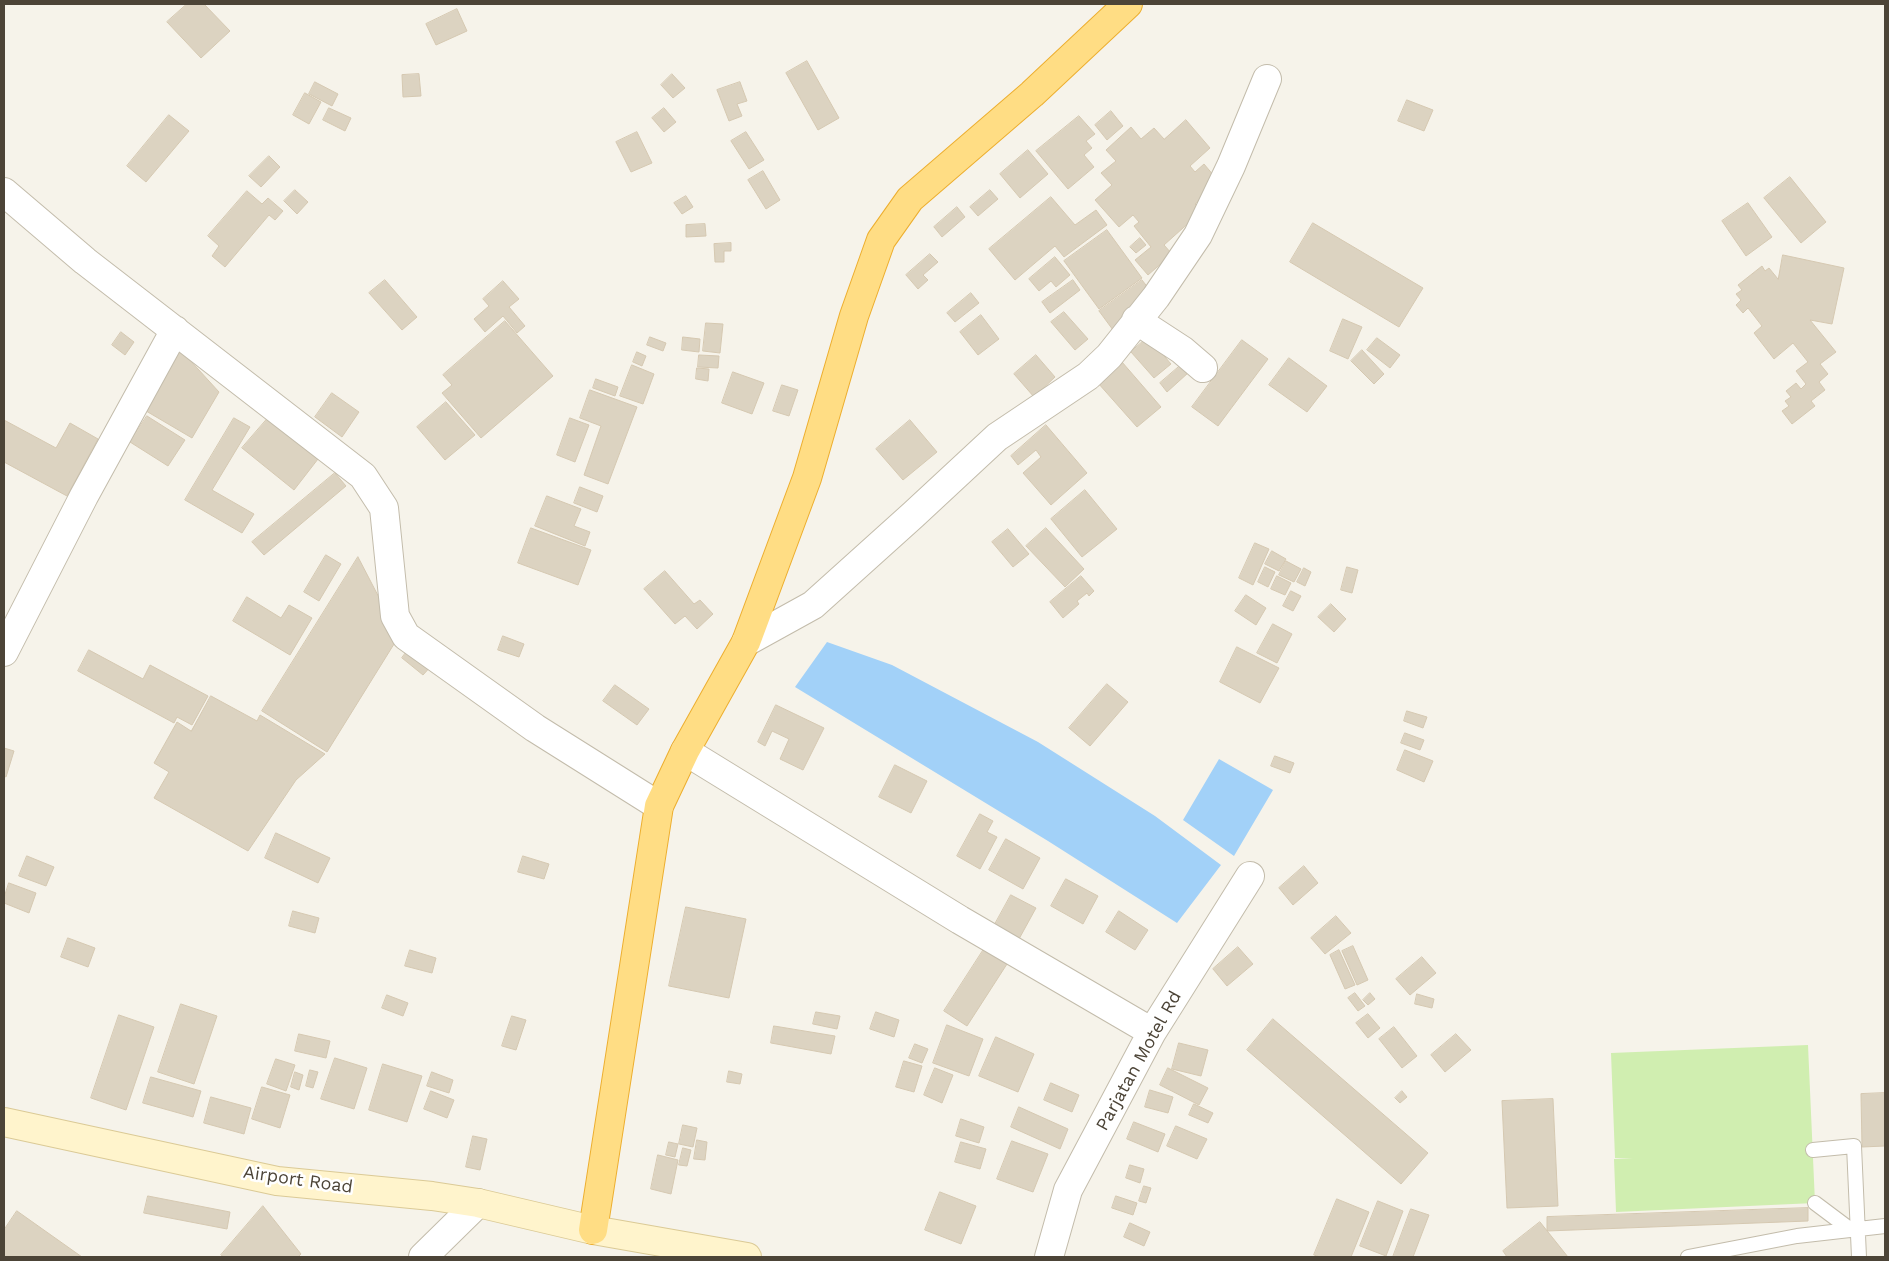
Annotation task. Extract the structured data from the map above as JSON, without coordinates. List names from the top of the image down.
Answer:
{
  "streets": {
    "main road": ["Airport Road"],
    "street": ["Parjatan Motel Rd"]
  }
}
